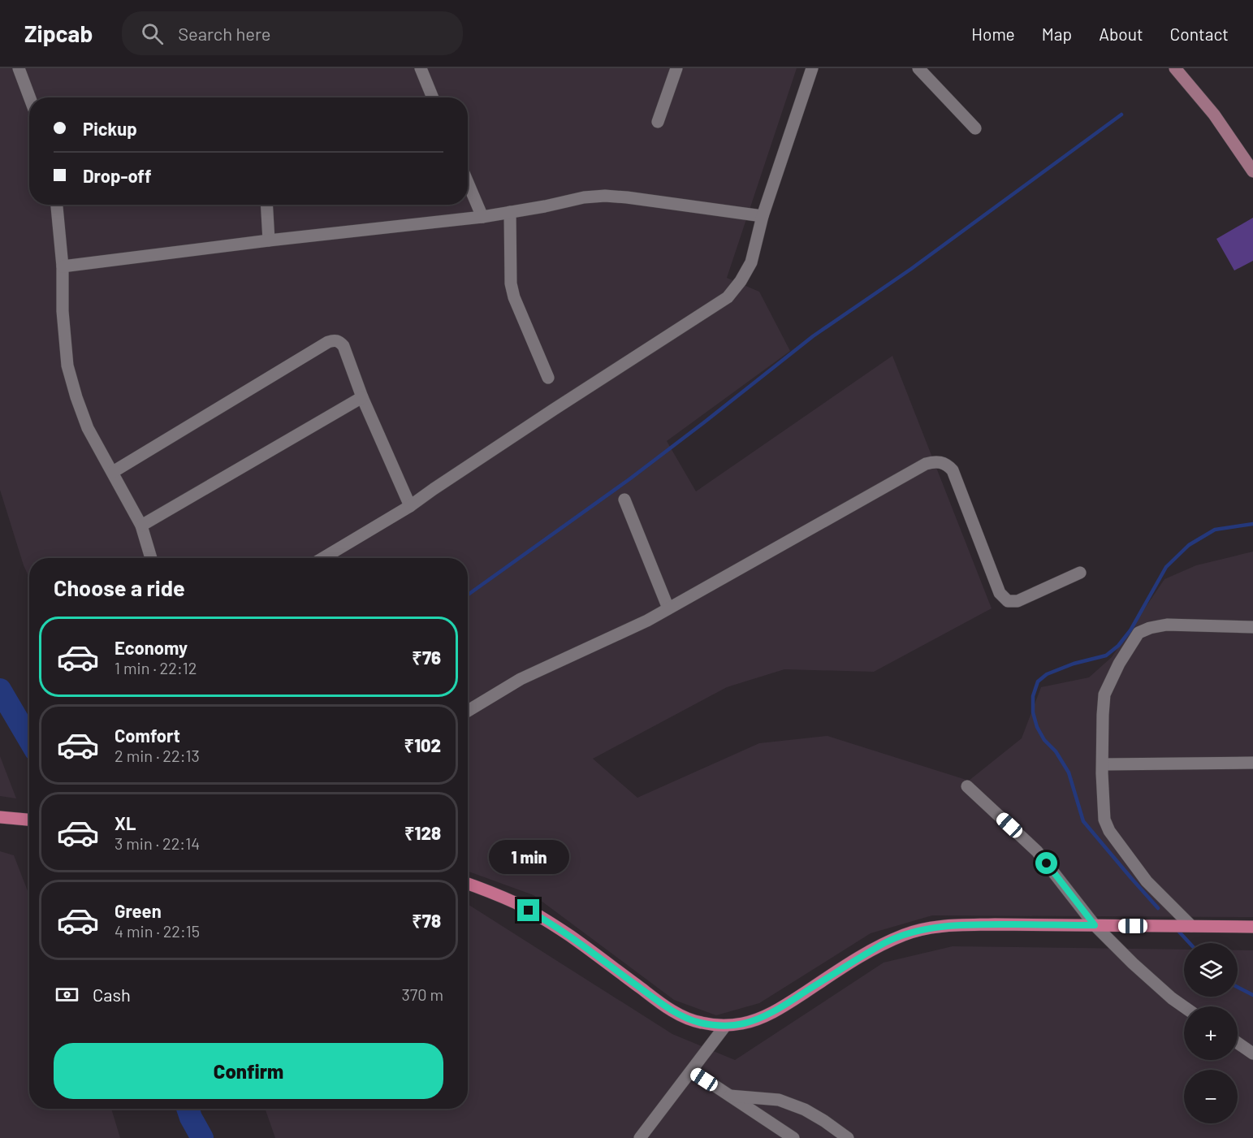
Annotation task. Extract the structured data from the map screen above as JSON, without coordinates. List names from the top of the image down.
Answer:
{
  "page": {
    "header": "Zipcab",
    "search": "Search here",
    "nav": [
      "Home",
      "Map",
      "About",
      "Contact"
    ],
    "banner": ["Pickup", "Drop-off"],
    "heading": "Choose a ride",
    "list": [
      {
        "name": "Economy",
        "note": "1 min · 22:12",
        "value": "₹76"
      },
      {
        "name": "Comfort",
        "note": "2 min · 22:13",
        "value": "₹102"
      },
      {
        "name": "XL",
        "note": "3 min · 22:14",
        "value": "₹128"
      },
      {
        "name": "Green",
        "note": "4 min · 22:15",
        "value": "₹78"
      }
    ],
    "bubble": "1 min",
    "map_buttons": ["+", "−"],
    "pay": ["Cash", "370 m"],
    "buttons": "Confirm"
  }
}
